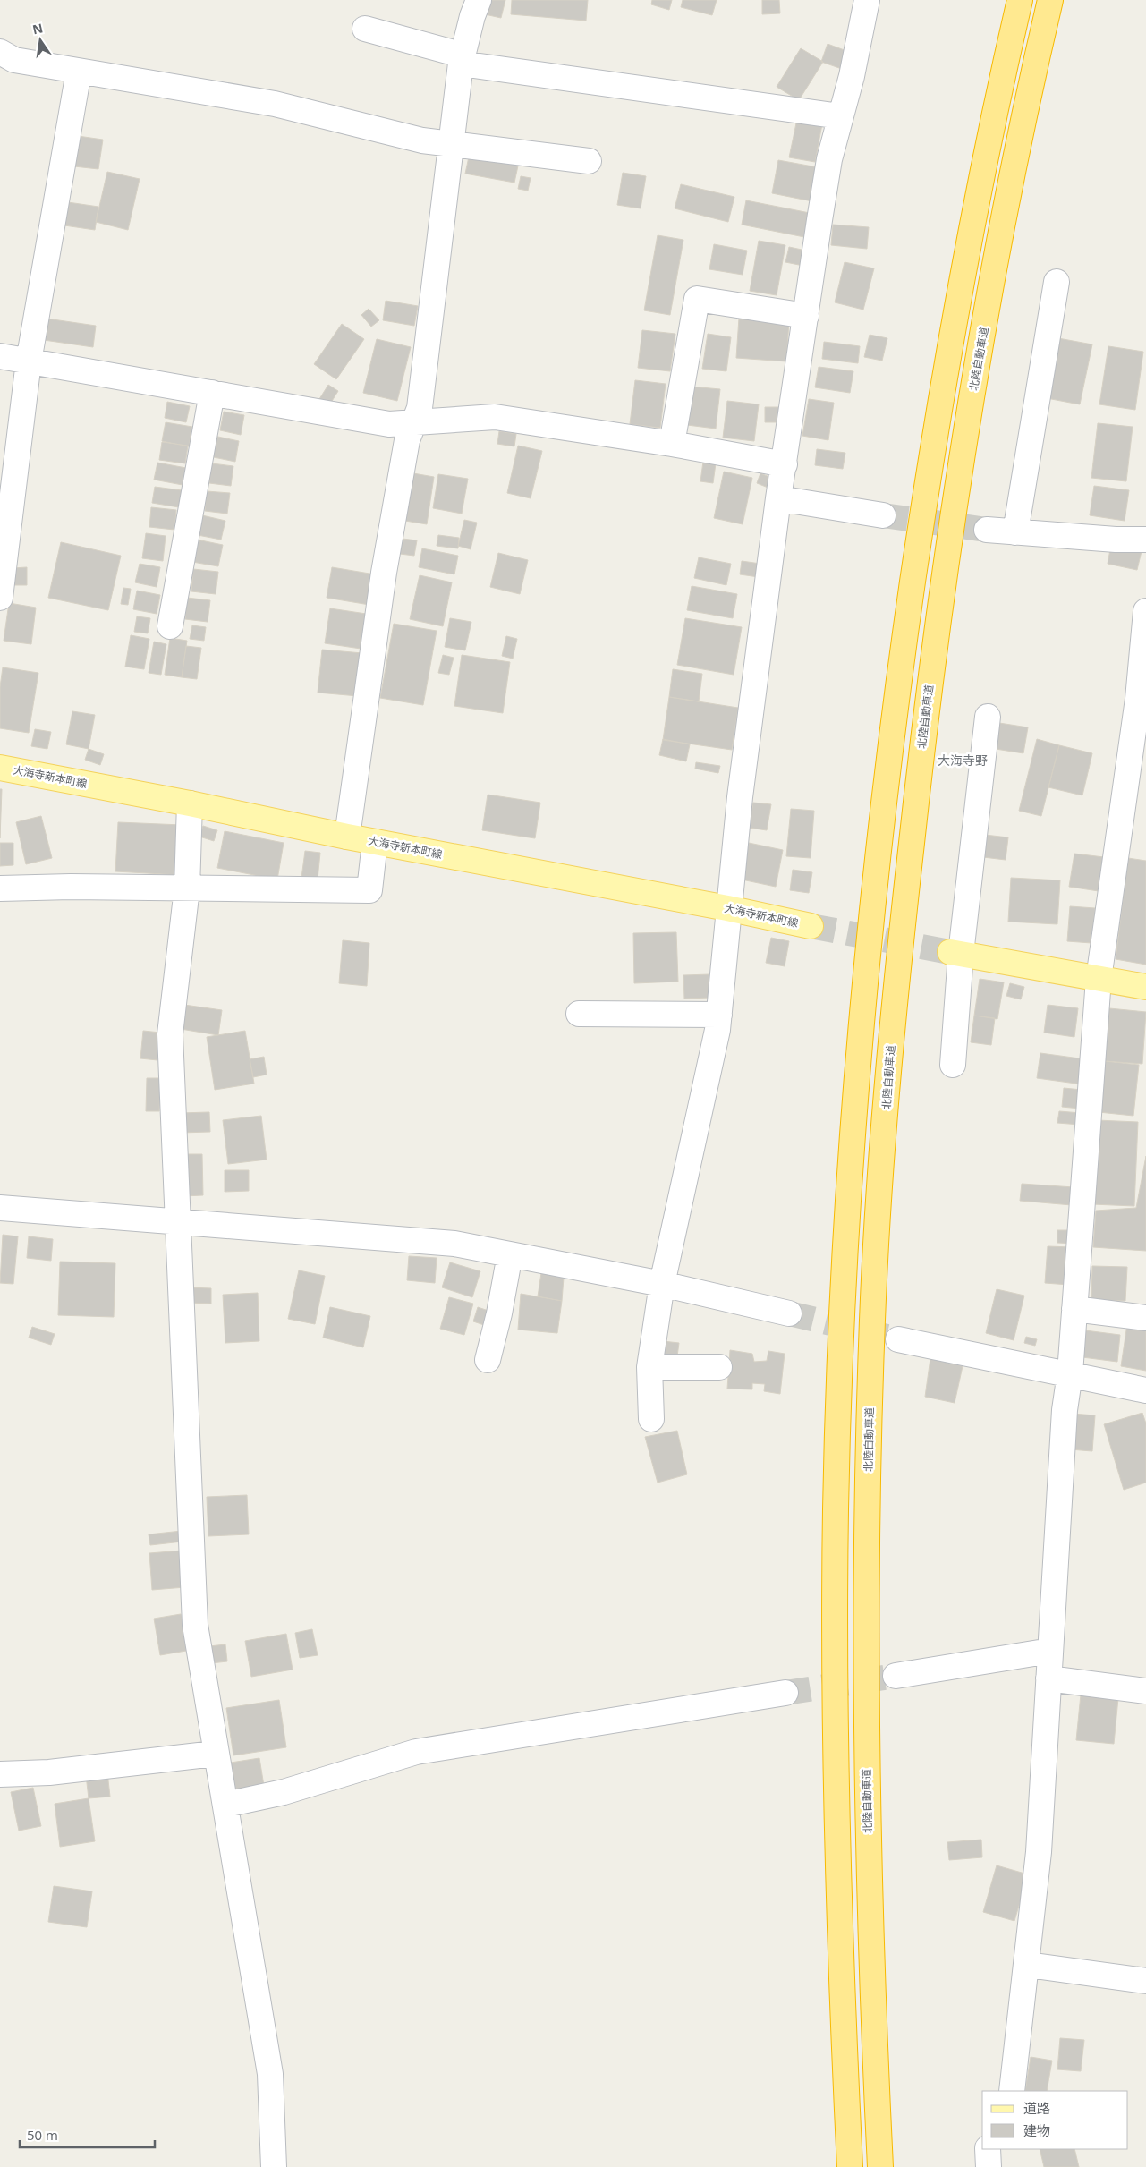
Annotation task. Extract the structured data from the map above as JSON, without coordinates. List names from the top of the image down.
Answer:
{
  "streets": {
    "highway": ["北陸自動車道"],
    "main road": ["大海寺新本町線"]
  },
  "districts": ["大海寺野"],
  "legend": ["道路", "建物"],
  "scale_bar": "50 m",
  "north": "top"
}
